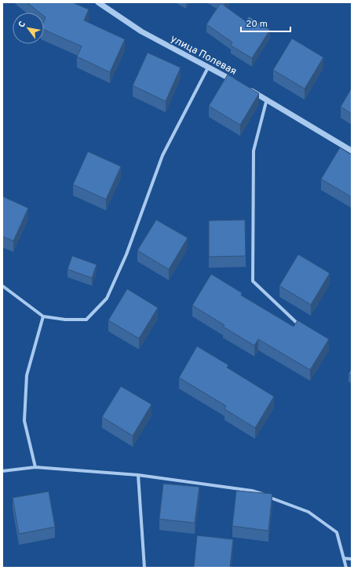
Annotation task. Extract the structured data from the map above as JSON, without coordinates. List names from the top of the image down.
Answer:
{
  "streets": {
    "street": ["улица Полевая"]
  },
  "scale_bar": "20 m",
  "north": "top left"
}
